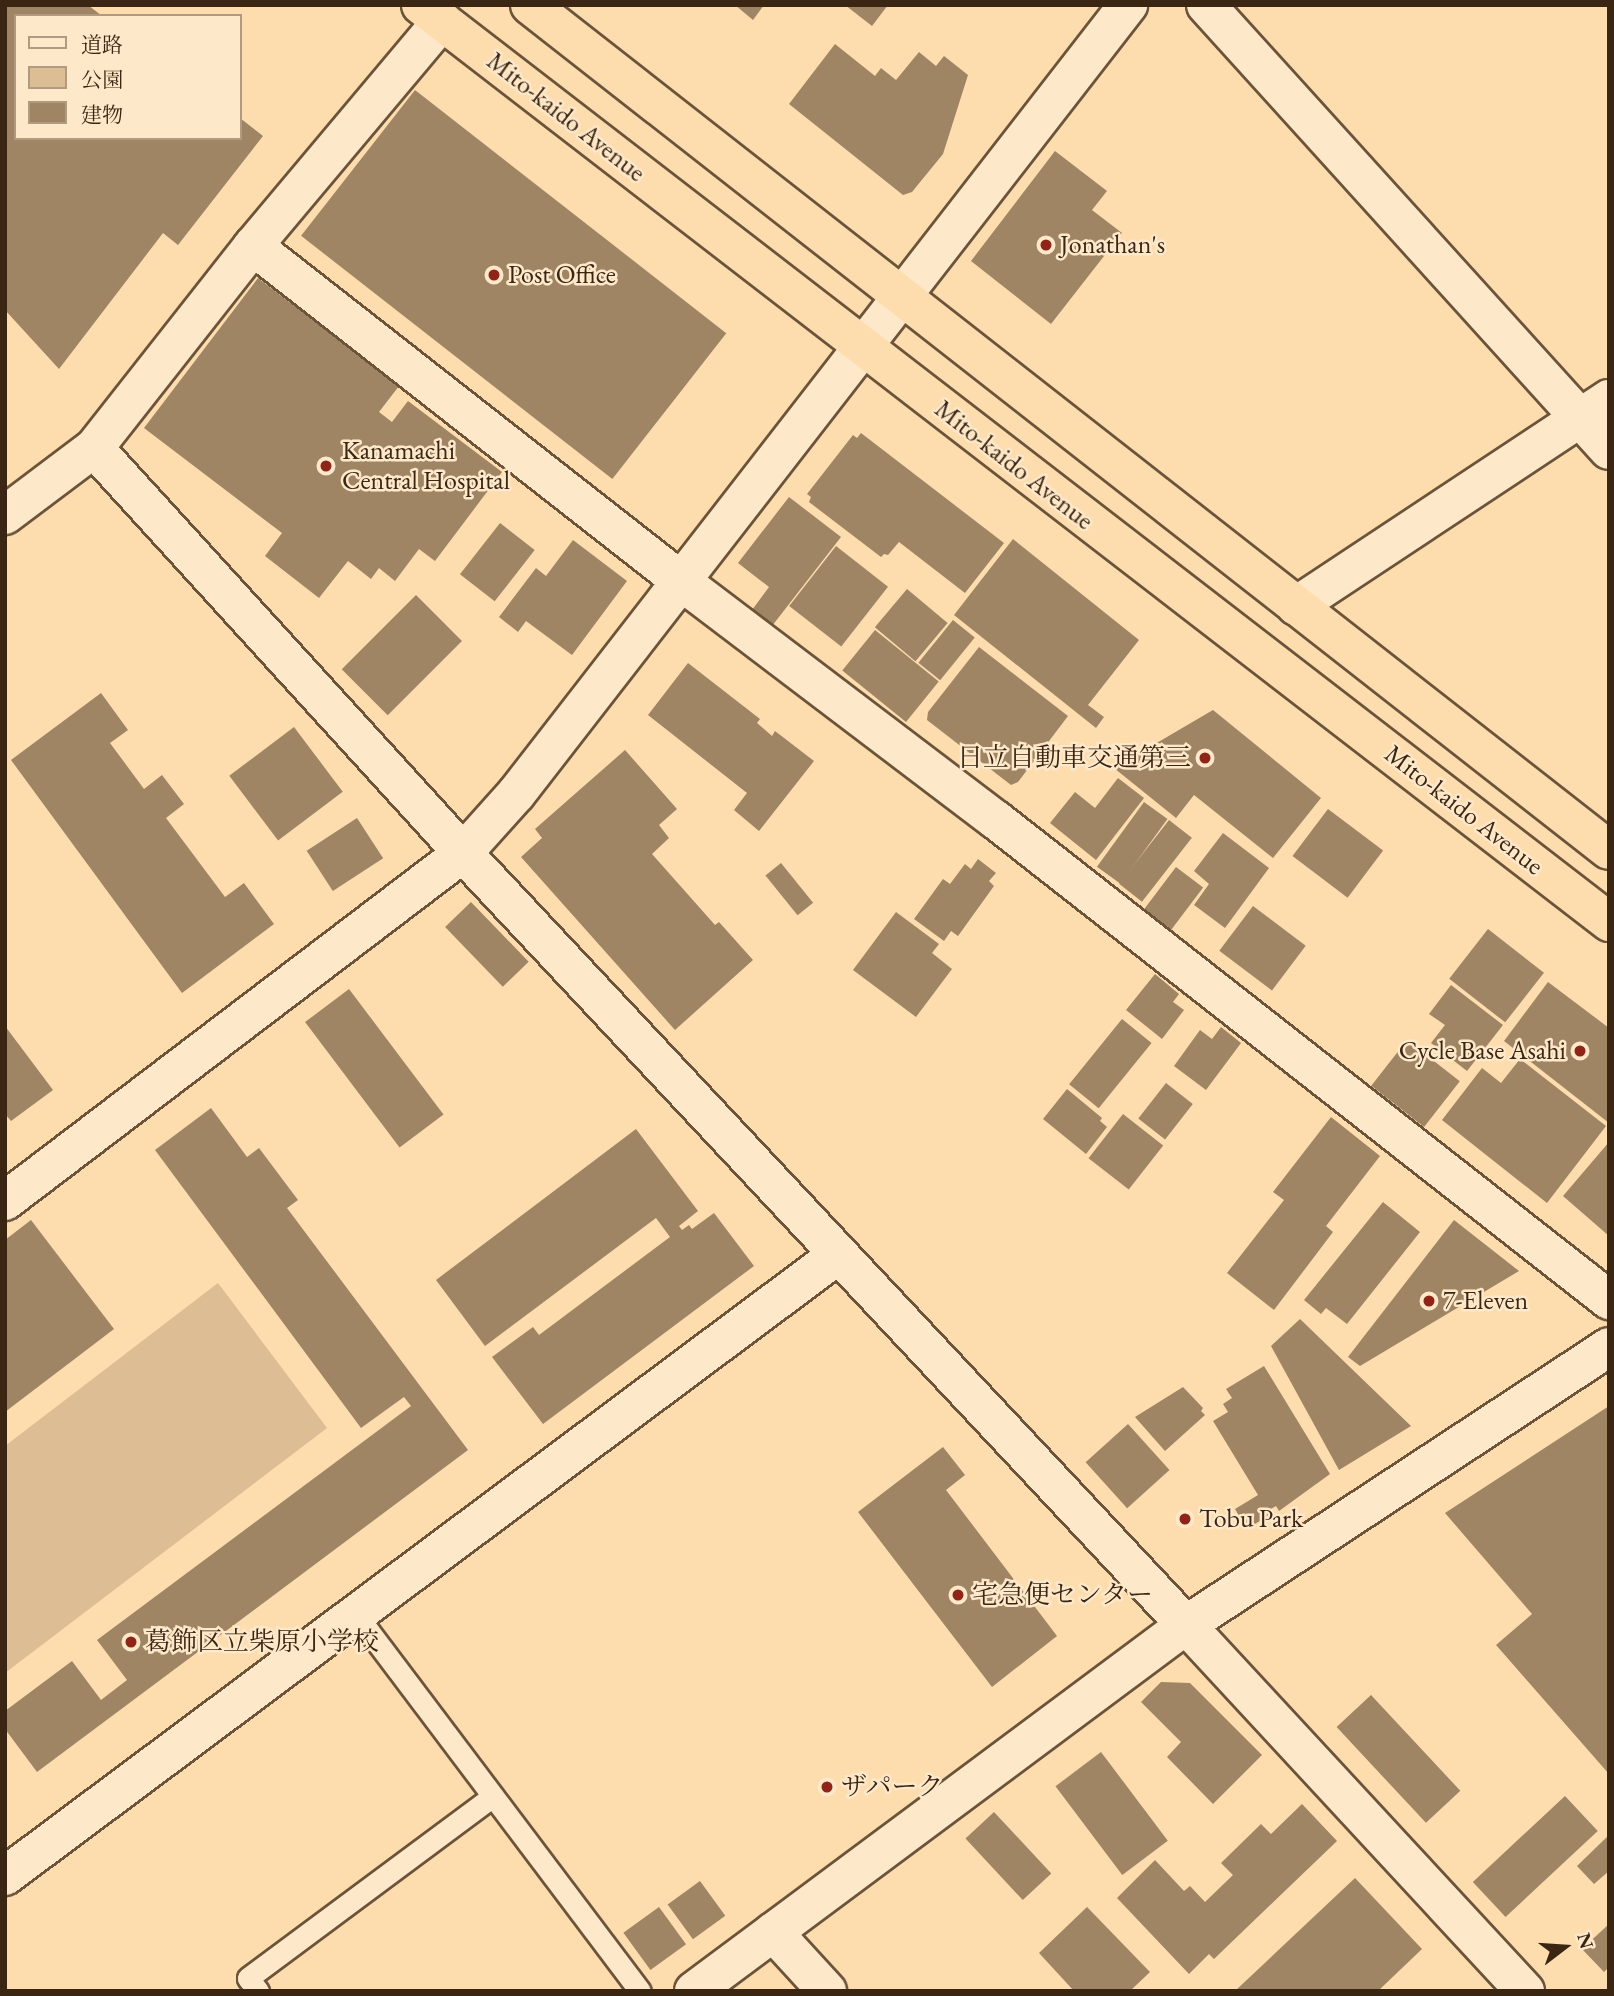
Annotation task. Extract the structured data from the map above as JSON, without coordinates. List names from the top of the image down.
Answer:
{
  "streets": {
    "highway": ["Mito-kaido Avenue"]
  },
  "places": [
    "Jonathan's",
    "Post Office",
    "Kanamachi Central Hospital",
    "日立自動車交通第三",
    "Cycle Base Asahi",
    "7-Eleven",
    "Tobu Park",
    "宅急便センター",
    "葛飾区立柴原小学校",
    "ザパーク"
  ],
  "legend": ["道路", "公園", "建物"],
  "north": "right"
}
